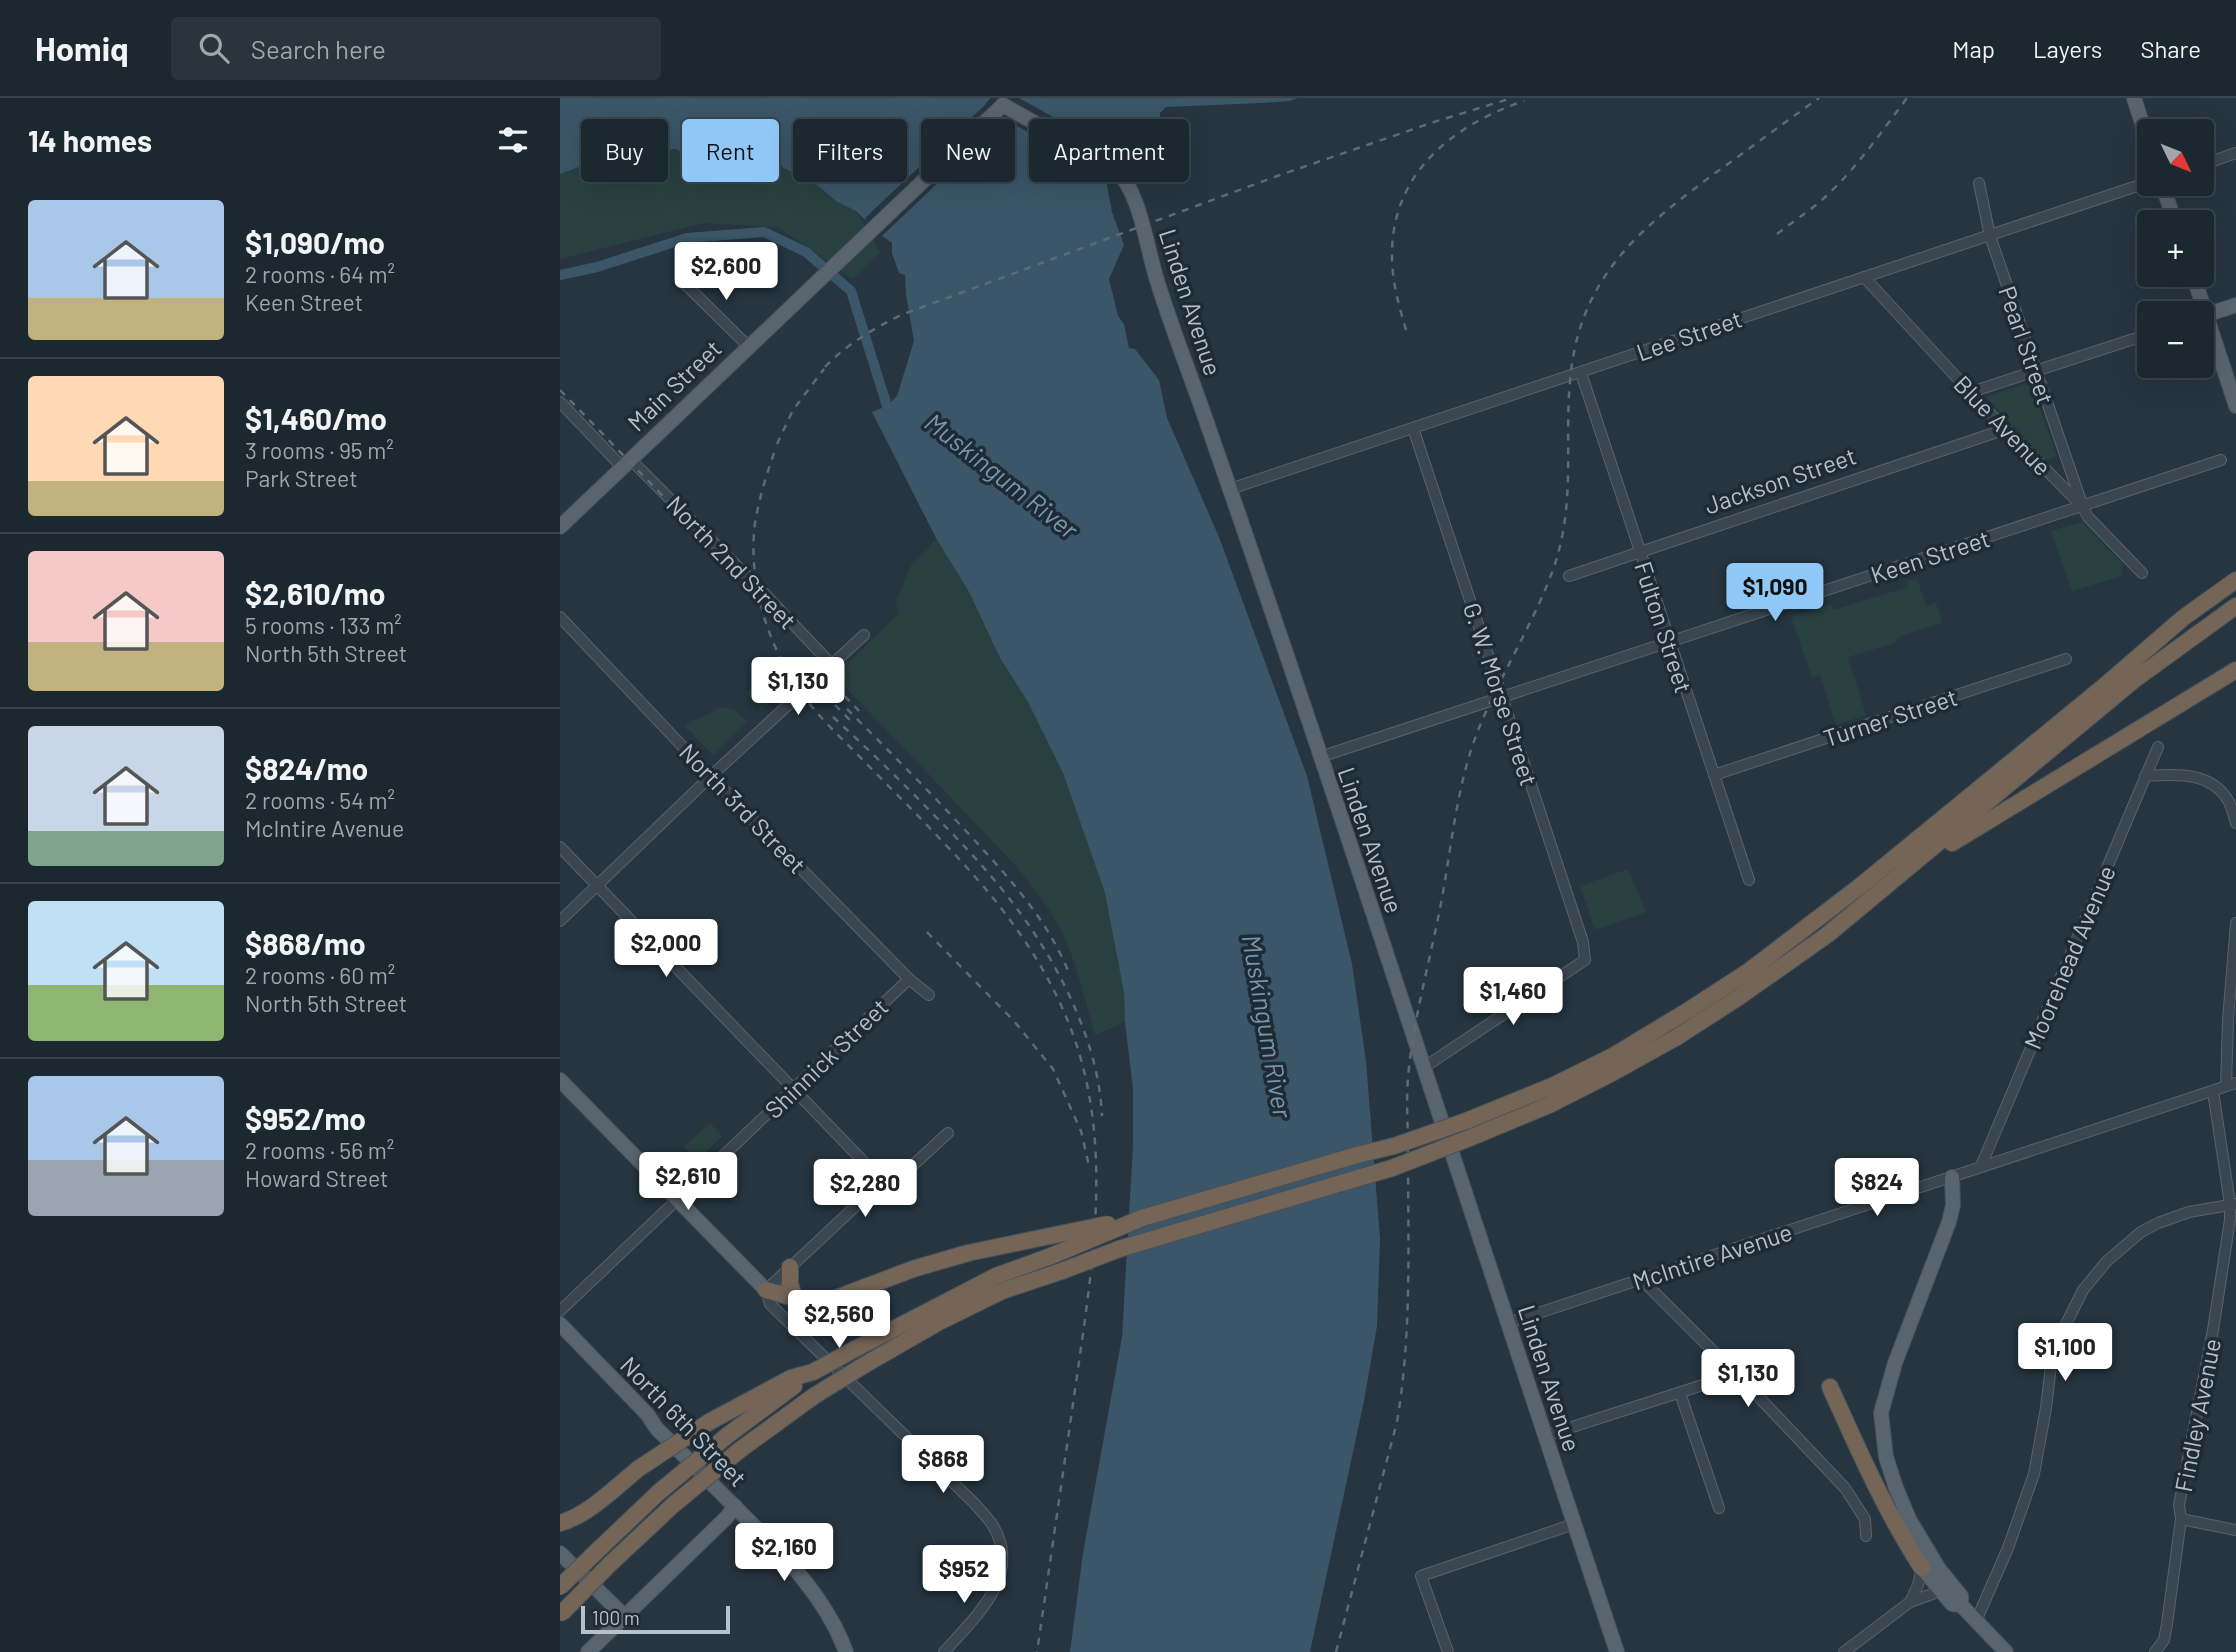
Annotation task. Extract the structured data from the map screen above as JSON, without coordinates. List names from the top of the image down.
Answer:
{
  "streets": {
    "main road": ["Linden Avenue", "Main Street", "North 6th Street"],
    "street": [
      "Lee Street",
      "Pearl Street",
      "Blue Avenue",
      "Jackson Street",
      "Keen Street",
      "North 2nd Street",
      "Fulton Street",
      "G. W. Morse Street",
      "Turner Street",
      "North 3rd Street",
      "Moorehead Avenue",
      "Shinnick Street",
      "McIntire Avenue",
      "Findley Avenue"
    ]
  },
  "crossings": [
    ["Linden Avenue", "Lee Street"],
    ["Linden Avenue", "Main Street"],
    ["Linden Avenue", "Keen Street"],
    ["Linden Avenue", "G. W. Morse Street"],
    ["Linden Avenue", "McIntire Avenue"],
    ["Lee Street", "Pearl Street"],
    ["Lee Street", "Blue Avenue"],
    ["Lee Street", "Fulton Street"],
    ["Lee Street", "G. W. Morse Street"],
    ["Pearl Street", "Blue Avenue"],
    ["Pearl Street", "Keen Street"],
    ["Main Street", "North 2nd Street"],
    ["Blue Avenue", "Jackson Street"],
    ["Blue Avenue", "Keen Street"],
    ["Jackson Street", "Fulton Street"],
    ["Keen Street", "Fulton Street"],
    ["Keen Street", "G. W. Morse Street"],
    ["Fulton Street", "Turner Street"],
    ["North 3rd Street", "Shinnick Street"],
    ["Moorehead Avenue", "McIntire Avenue"],
    ["McIntire Avenue", "Findley Avenue"]
  ],
  "water": ["Muskingum River"],
  "scale_bar": "100 m",
  "north": "bottom right",
  "page": {
    "header": "Homiq",
    "search": "Search here",
    "nav": ["Map", "Layers", "Share"],
    "heading": "14 homes",
    "map_buttons": ["+", "−"],
    "chip": [
      "Buy",
      "Rent",
      "Filters",
      "New",
      "Apartment"
    ],
    "list": [
      {
        "name": "$1,090/mo",
        "note": "2 rooms · 64 m² · Keen Street"
      },
      {
        "name": "$1,460/mo",
        "note": "3 rooms · 95 m² · Park Street"
      },
      {
        "name": "$2,610/mo",
        "note": "5 rooms · 133 m² · North 5th Street"
      },
      {
        "name": "$824/mo",
        "note": "2 rooms · 54 m² · McIntire Avenue"
      },
      {
        "name": "$868/mo",
        "note": "2 rooms · 60 m² · North 5th Street"
      },
      {
        "name": "$952/mo",
        "note": "2 rooms · 56 m² · Howard Street"
      }
    ],
    "price": [
      "$2,600",
      "$1,090",
      "$1,130",
      "$2,000",
      "$1,460",
      "$2,610",
      "$824",
      "$2,280",
      "$2,560",
      "$1,100",
      "$1,130",
      "$868",
      "$2,160",
      "$952"
    ],
    "scale": "100 m"
  }
}
